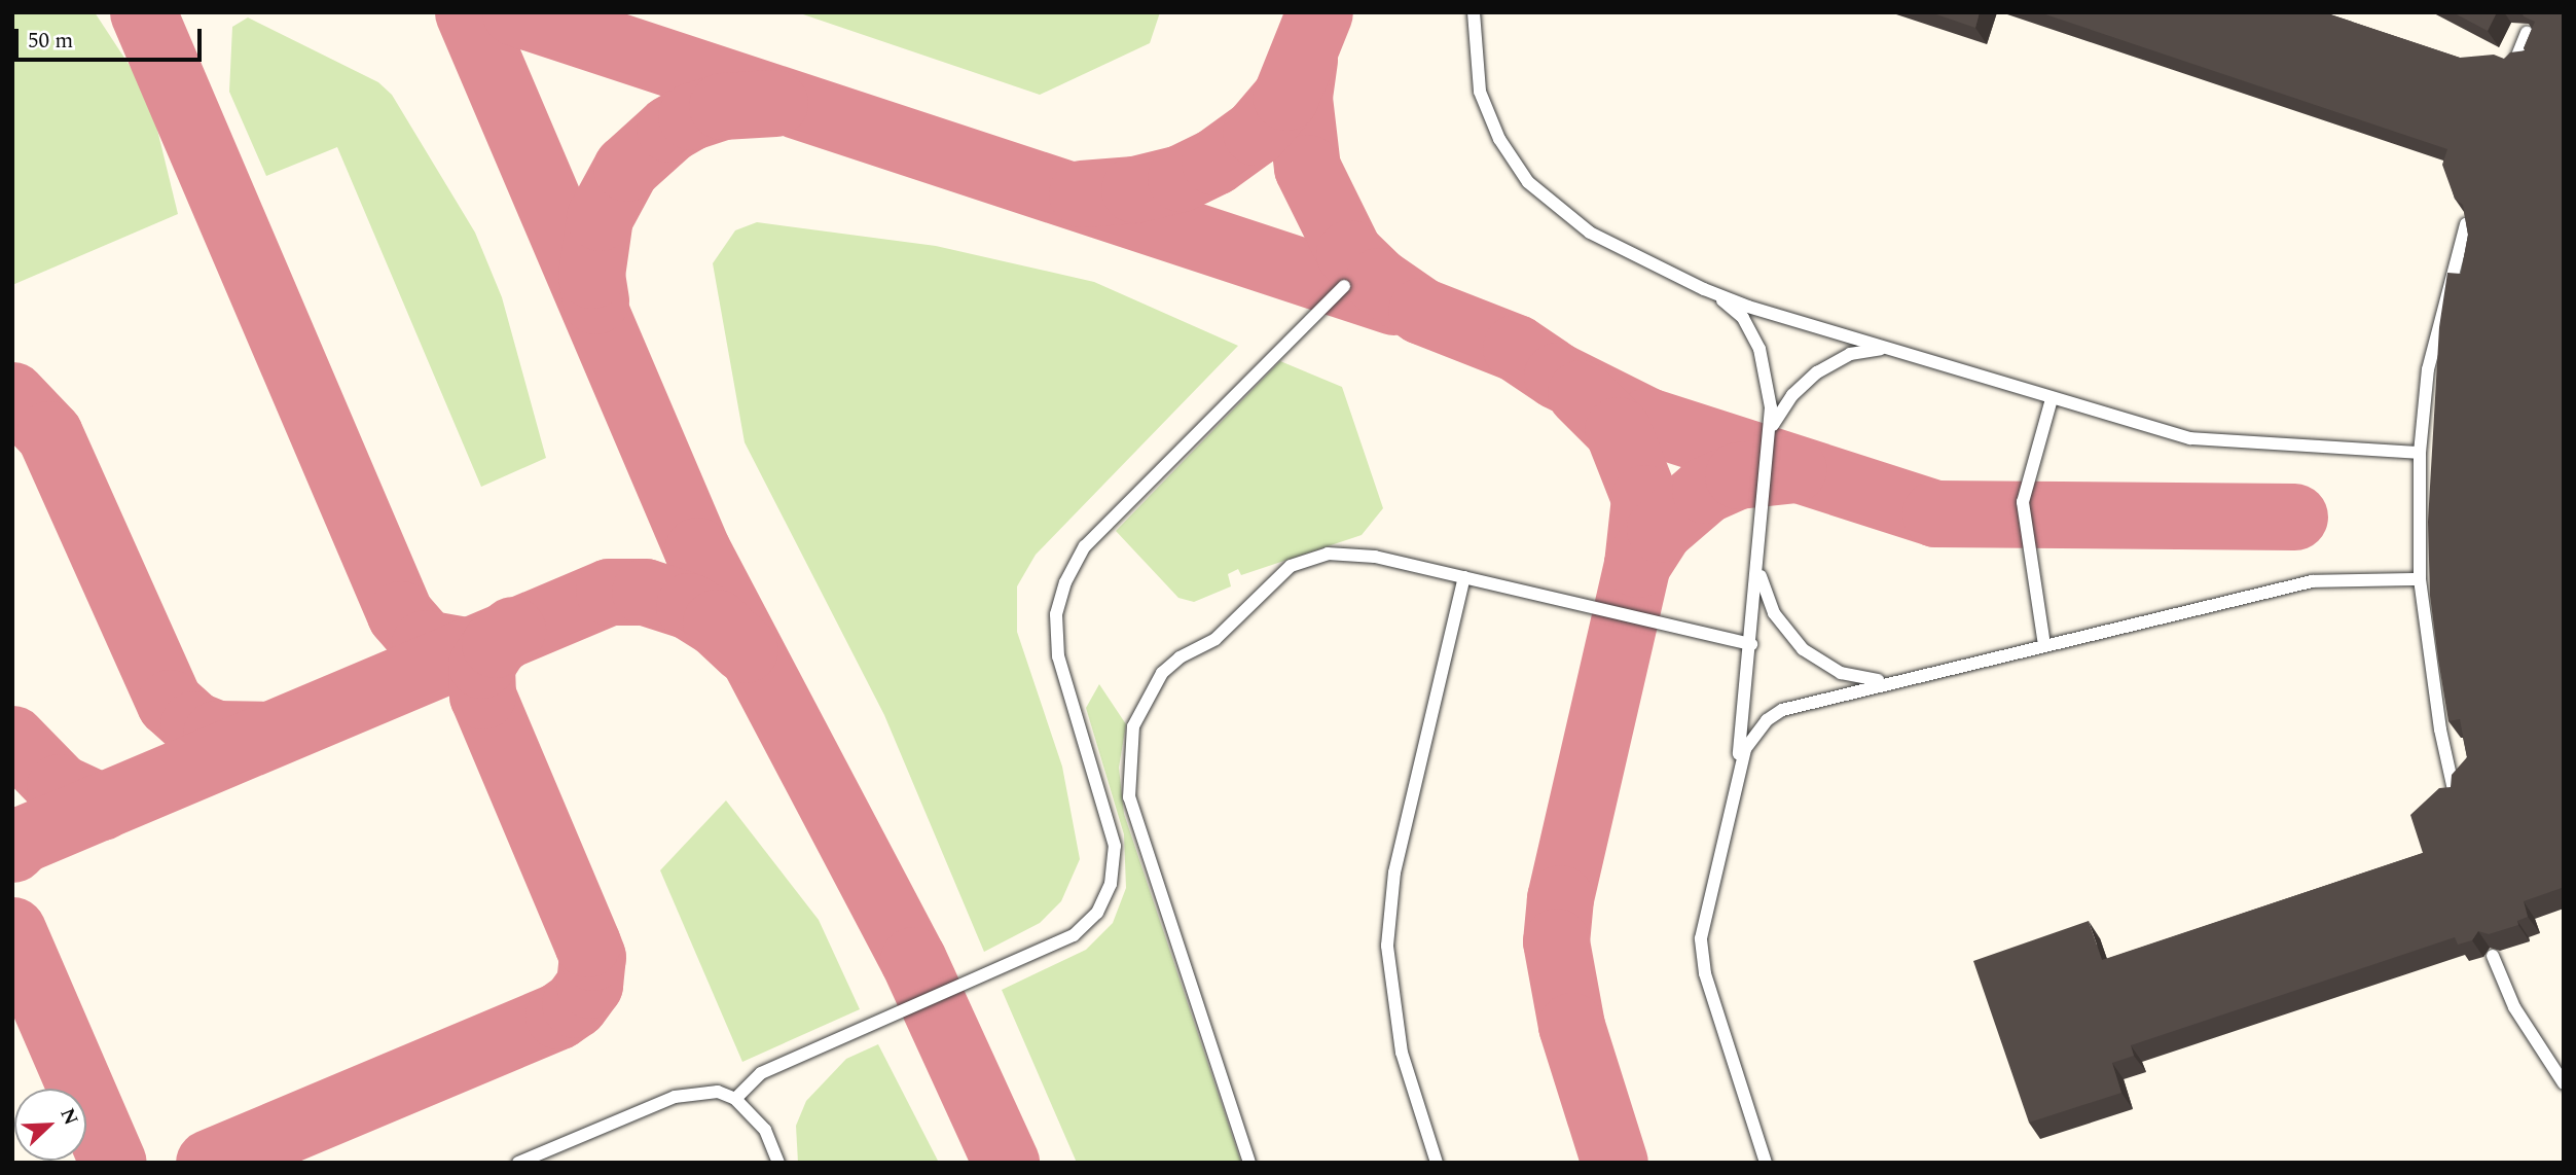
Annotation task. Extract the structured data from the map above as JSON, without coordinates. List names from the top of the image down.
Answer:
{
  "scale_bar": "50 m",
  "north": "top right"
}
